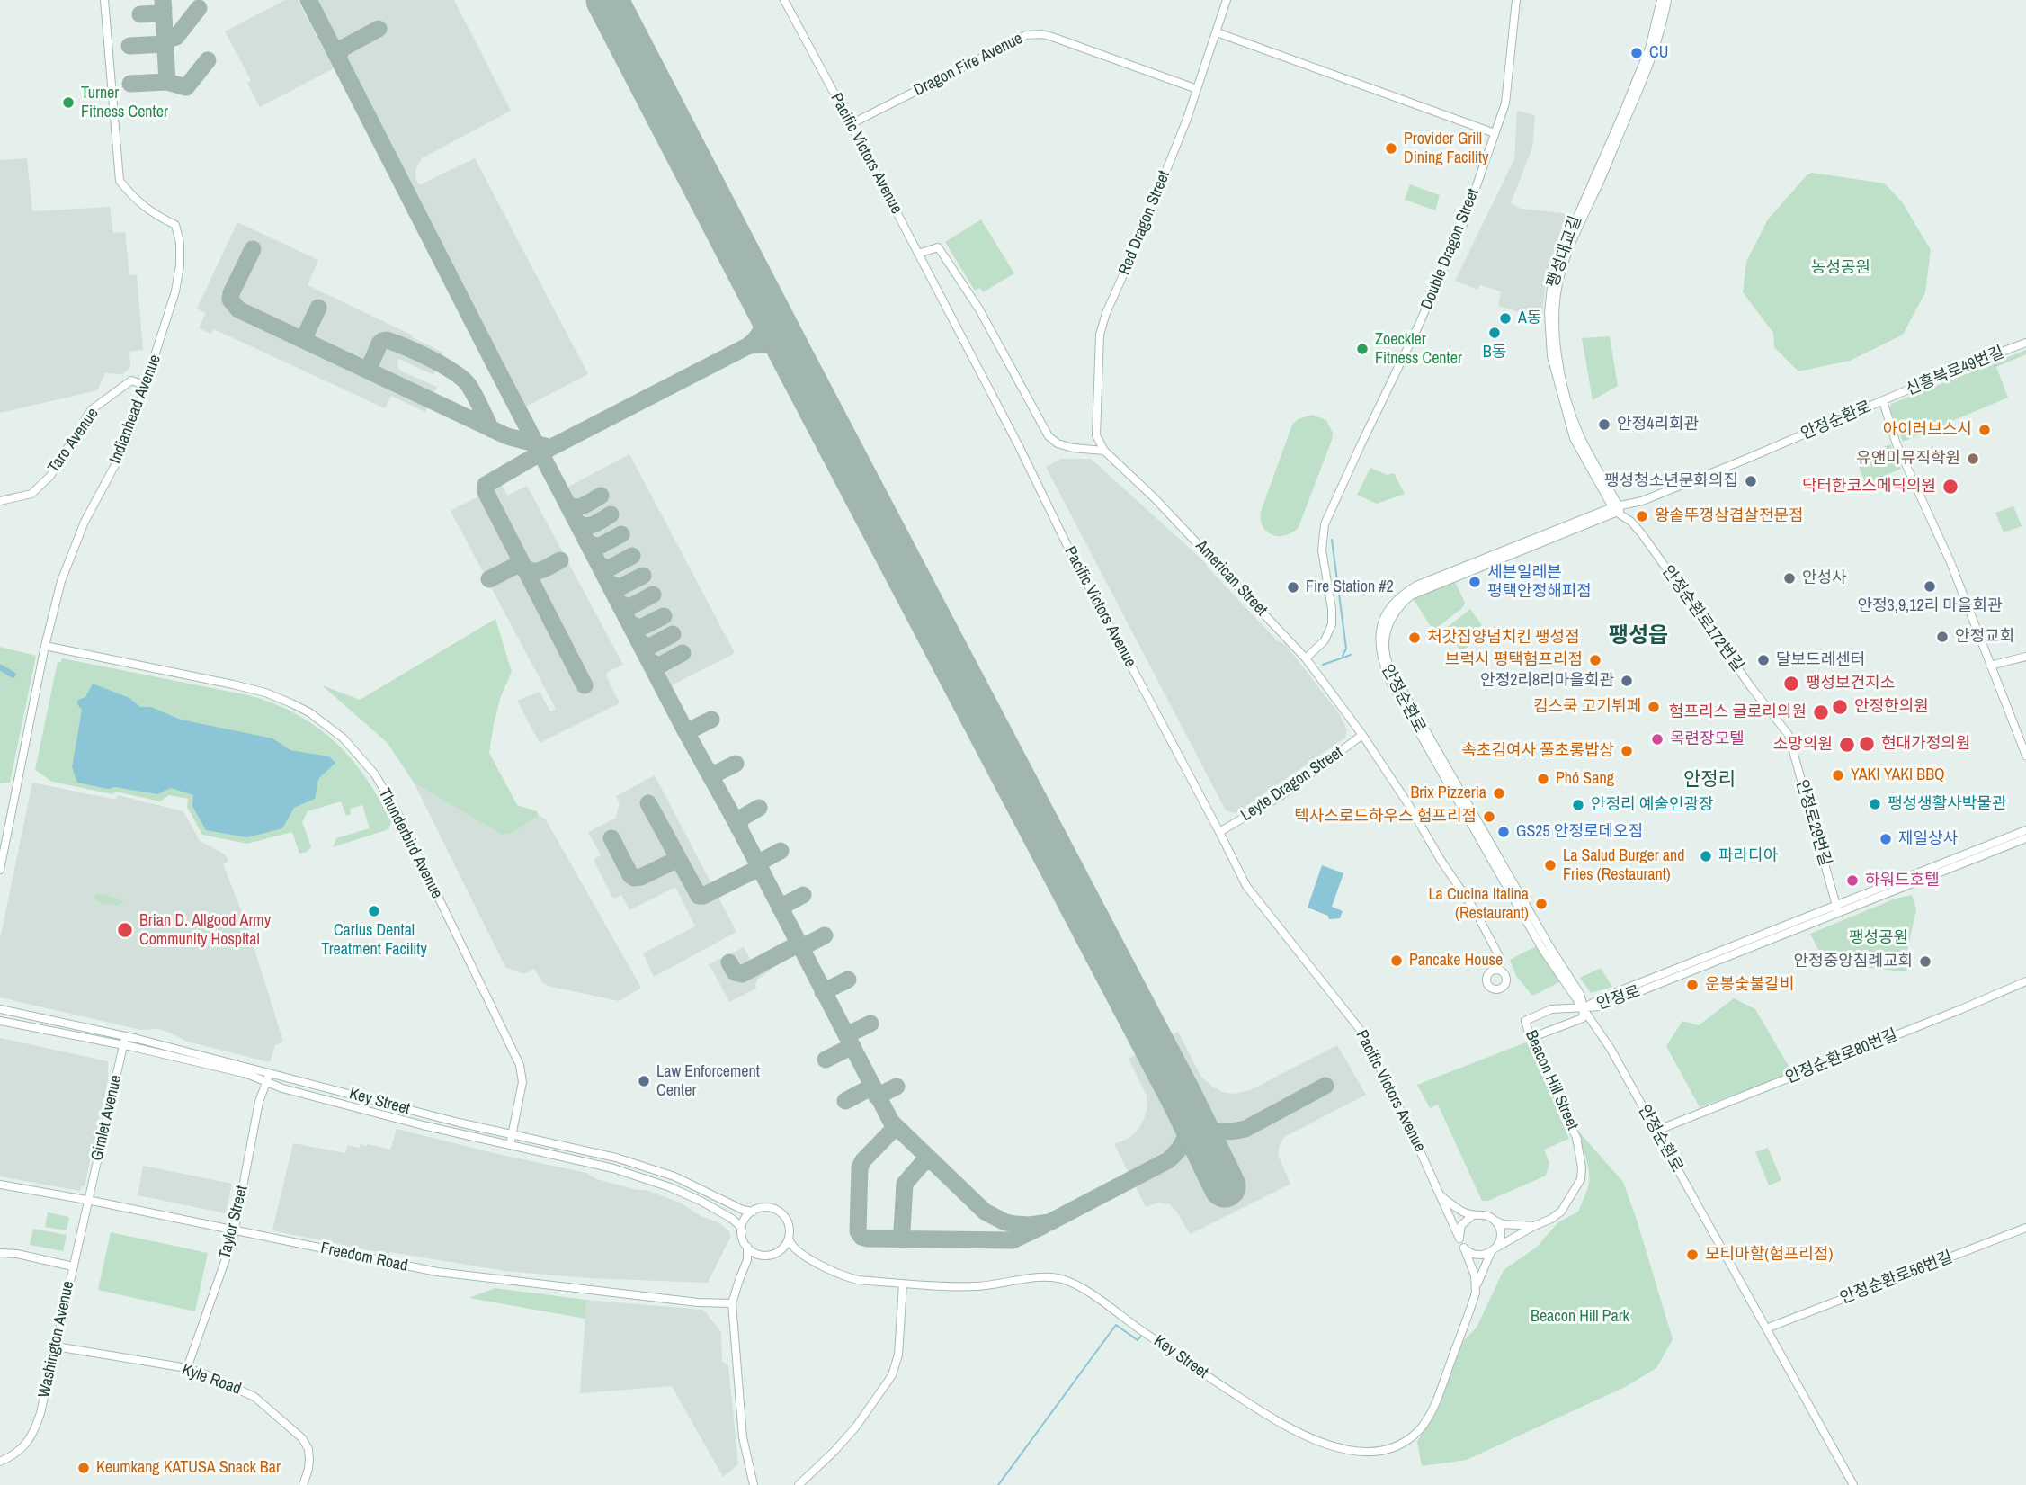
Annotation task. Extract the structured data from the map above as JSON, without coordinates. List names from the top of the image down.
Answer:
{
  "streets": {
    "street": [
      "Dragon Fire Avenue",
      "Pacific Victors Avenue",
      "Red Dragon Street",
      "Double Dragon Street",
      "팽성대교길",
      "신흥북로49번길",
      "Indianhead Avenue",
      "안정순환로",
      "Taro Avenue",
      "American Street",
      "안정순환로172번길",
      "Leyte Dragon Street",
      "안정로29번길",
      "Thunderbird Avenue",
      "안정로",
      "안정순환로80번길",
      "Beacon Hill Street",
      "Key Street",
      "Gimlet Avenue",
      "Taylor Street",
      "Freedom Road",
      "안정순환로56번길",
      "Washington Avenue",
      "Kyle Road"
    ]
  },
  "crossings": [
    ["Dragon Fire Avenue", "Pacific Victors Avenue"],
    ["Dragon Fire Avenue", "Red Dragon Street"],
    ["Pacific Victors Avenue", "Leyte Dragon Street"],
    ["Pacific Victors Avenue", "Beacon Hill Street"],
    ["Pacific Victors Avenue", "Key Street"],
    ["Red Dragon Street", "American Street"],
    ["Double Dragon Street", "American Street"],
    ["팽성대교길", "안정순환로"],
    ["팽성대교길", "안정순환로172번길"],
    ["신흥북로49번길", "안정순환로"],
    ["Indianhead Avenue", "Taro Avenue"],
    ["Indianhead Avenue", "Thunderbird Avenue"],
    ["안정순환로", "안정순환로172번길"],
    ["안정순환로", "안정로"],
    ["안정순환로", "안정순환로80번길"],
    ["안정순환로", "Beacon Hill Street"],
    ["안정순환로", "안정순환로56번길"],
    ["American Street", "Leyte Dragon Street"],
    ["안정순환로172번길", "안정로29번길"],
    ["안정로29번길", "안정로"],
    ["Thunderbird Avenue", "Key Street"],
    ["안정로", "Beacon Hill Street"],
    ["Beacon Hill Street", "Key Street"],
    ["Key Street", "Gimlet Avenue"],
    ["Key Street", "Taylor Street"],
    ["Gimlet Avenue", "Freedom Road"],
    ["Gimlet Avenue", "Washington Avenue"],
    ["Taylor Street", "Freedom Road"],
    ["Taylor Street", "Kyle Road"],
    ["Freedom Road", "Washington Avenue"],
    ["Washington Avenue", "Kyle Road"]
  ],
  "districts": ["팽성읍", "안정리"],
  "parks": ["농성공원", "팽성공원", "Beacon Hill Park"],
  "places": [
    "CU",
    "Turner Fitness Center",
    "Provider Grill Dining Facility",
    "A동",
    "B동",
    "Zoeckler Fitness Center",
    "안정4리회관",
    "아이러브스시",
    "유앤미뮤직학원",
    "팽성청소년문화의집",
    "닥터한코스메딕의원",
    "왕솥뚜껑삼겹살전문점",
    "안성사",
    "세븐일레븐 평택안정해피점",
    "안정3,9,12리 마을회관",
    "Fire Station #2",
    "안정교회",
    "처갓집양념치킨 팽성점",
    "브럭시 평택험프리점",
    "달보드레센터",
    "안정2리8리마을회관",
    "팽성보건지소",
    "킴스쿡 고기뷔페",
    "안정한의원",
    "험프리스 글로리의원",
    "목련장모텔",
    "현대가정의원",
    "소망의원",
    "속초김여사 풀초롱밥상",
    "YAKI YAKI BBQ",
    "Phó Sang",
    "Brix Pizzeria",
    "팽성생활사박물관",
    "안정리 예술인광장",
    "텍사스로드하우스 험프리점",
    "GS25 안정로데오점",
    "제일상사",
    "파라디아",
    "La Salud Burger and Fries (Restaurant)",
    "하워드호텔",
    "La Cucina Italina (Restaurant)",
    "Carius Dental Treatment Facility",
    "Brian D. Allgood Army Community Hospital",
    "Pancake House",
    "안정중앙침례교회",
    "운봉숯불갈비",
    "Law Enforcement Center",
    "모티마할(험프리점)",
    "Keumkang KATUSA Snack Bar"
  ]
}
